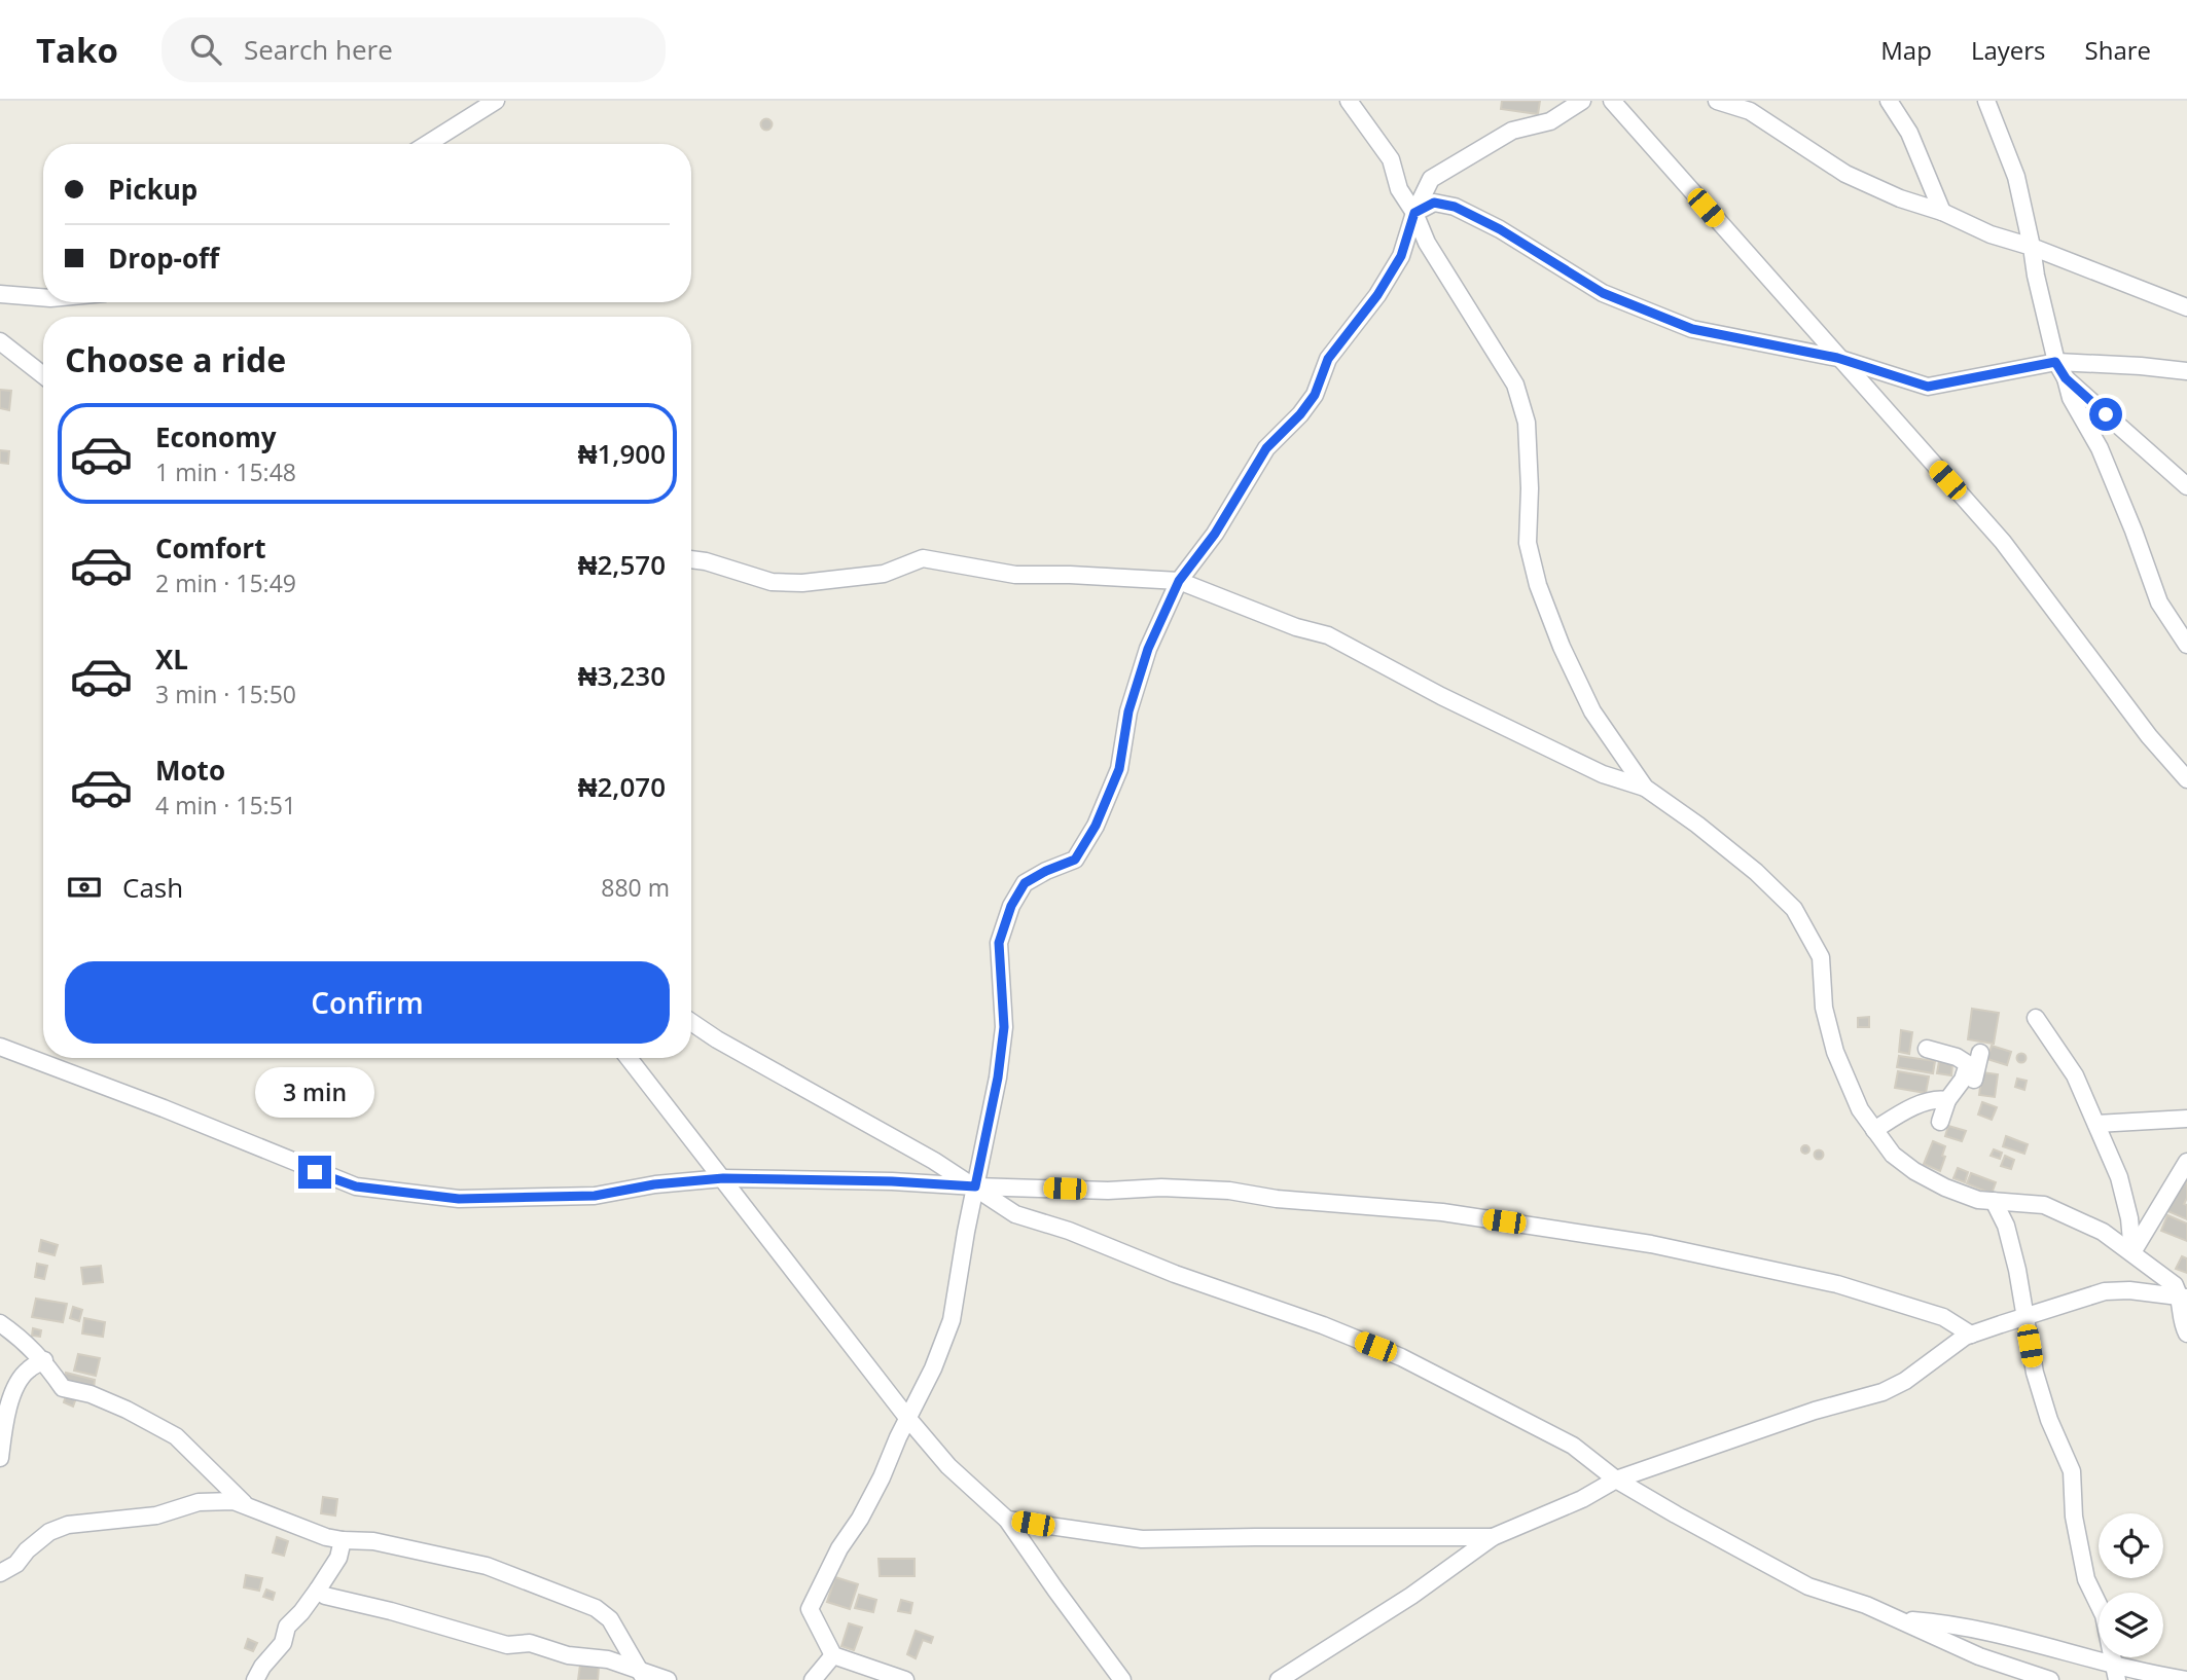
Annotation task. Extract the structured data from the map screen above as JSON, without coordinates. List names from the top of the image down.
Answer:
{
  "page": {
    "header": "Tako",
    "search": "Search here",
    "nav": ["Map", "Layers", "Share"],
    "banner": ["Pickup", "Drop-off"],
    "heading": "Choose a ride",
    "list": [
      {
        "name": "Economy",
        "note": "1 min · 15:48",
        "value": "₦1,900"
      },
      {
        "name": "Comfort",
        "note": "2 min · 15:49",
        "value": "₦2,570"
      },
      {
        "name": "XL",
        "note": "3 min · 15:50",
        "value": "₦3,230"
      },
      {
        "name": "Moto",
        "note": "4 min · 15:51",
        "value": "₦2,070"
      }
    ],
    "pay": ["Cash", "880 m"],
    "buttons": "Confirm",
    "bubble": "3 min"
  }
}
